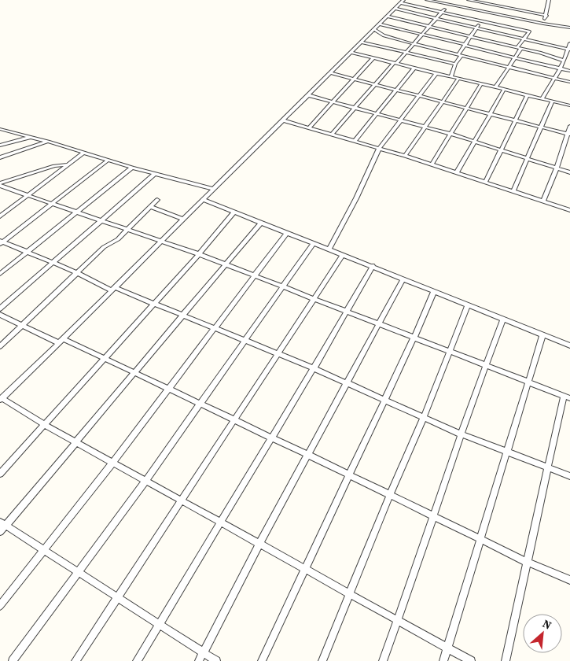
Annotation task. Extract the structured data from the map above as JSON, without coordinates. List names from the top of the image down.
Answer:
{
  "north": "top right"
}
